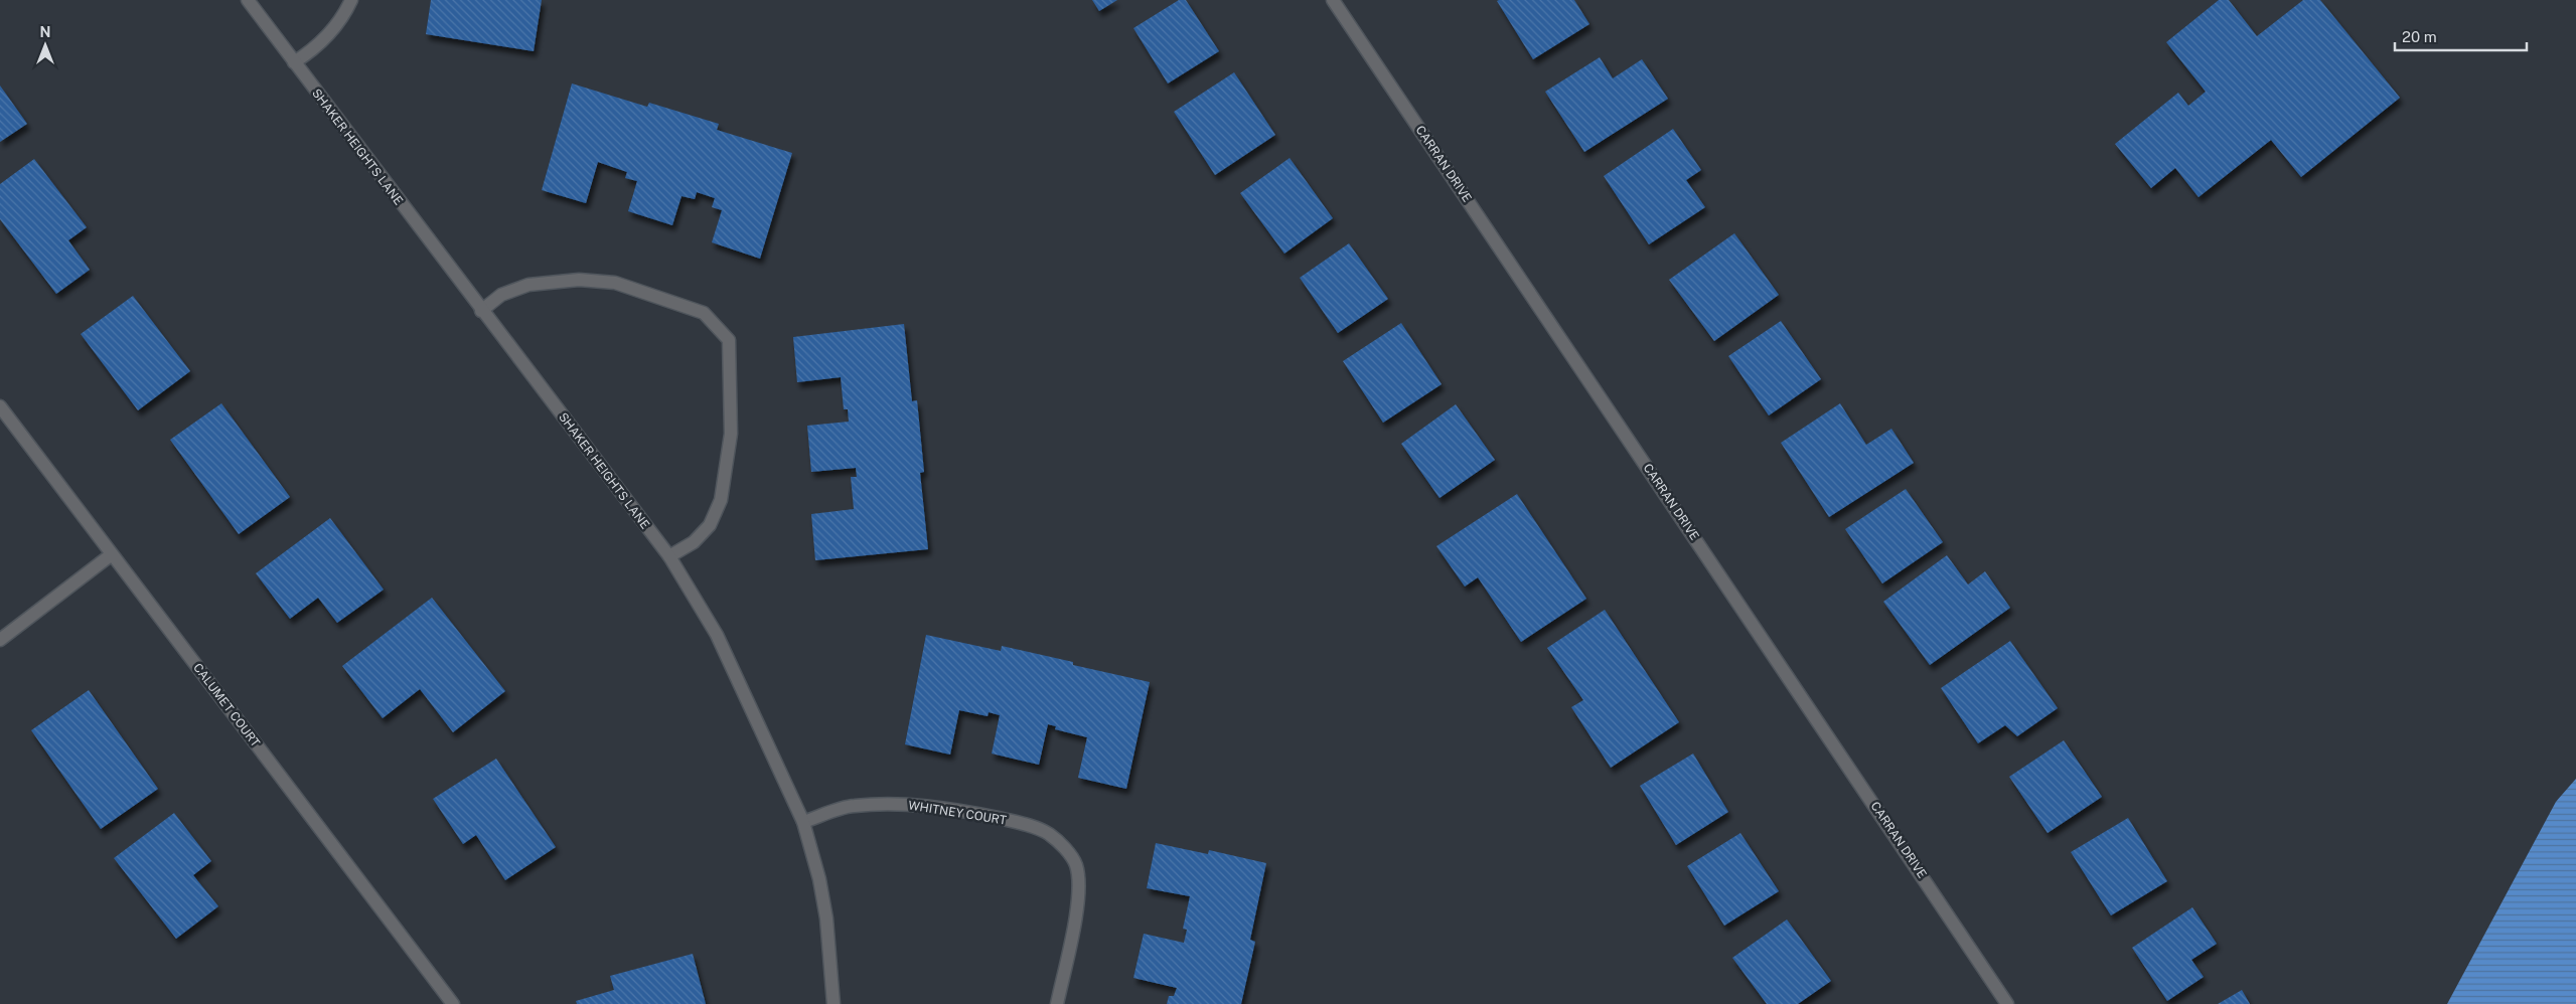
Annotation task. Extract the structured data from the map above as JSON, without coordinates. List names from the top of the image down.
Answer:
{
  "streets": {
    "street": [
      "SHAKER HEIGHTS LANE",
      "CARRAN DRIVE",
      "CALUMET COURT",
      "WHITNEY COURT"
    ]
  },
  "crossings": [
    ["SHAKER HEIGHTS LANE", "WHITNEY COURT"]
  ],
  "scale_bar": "20 m",
  "north": "top"
}
